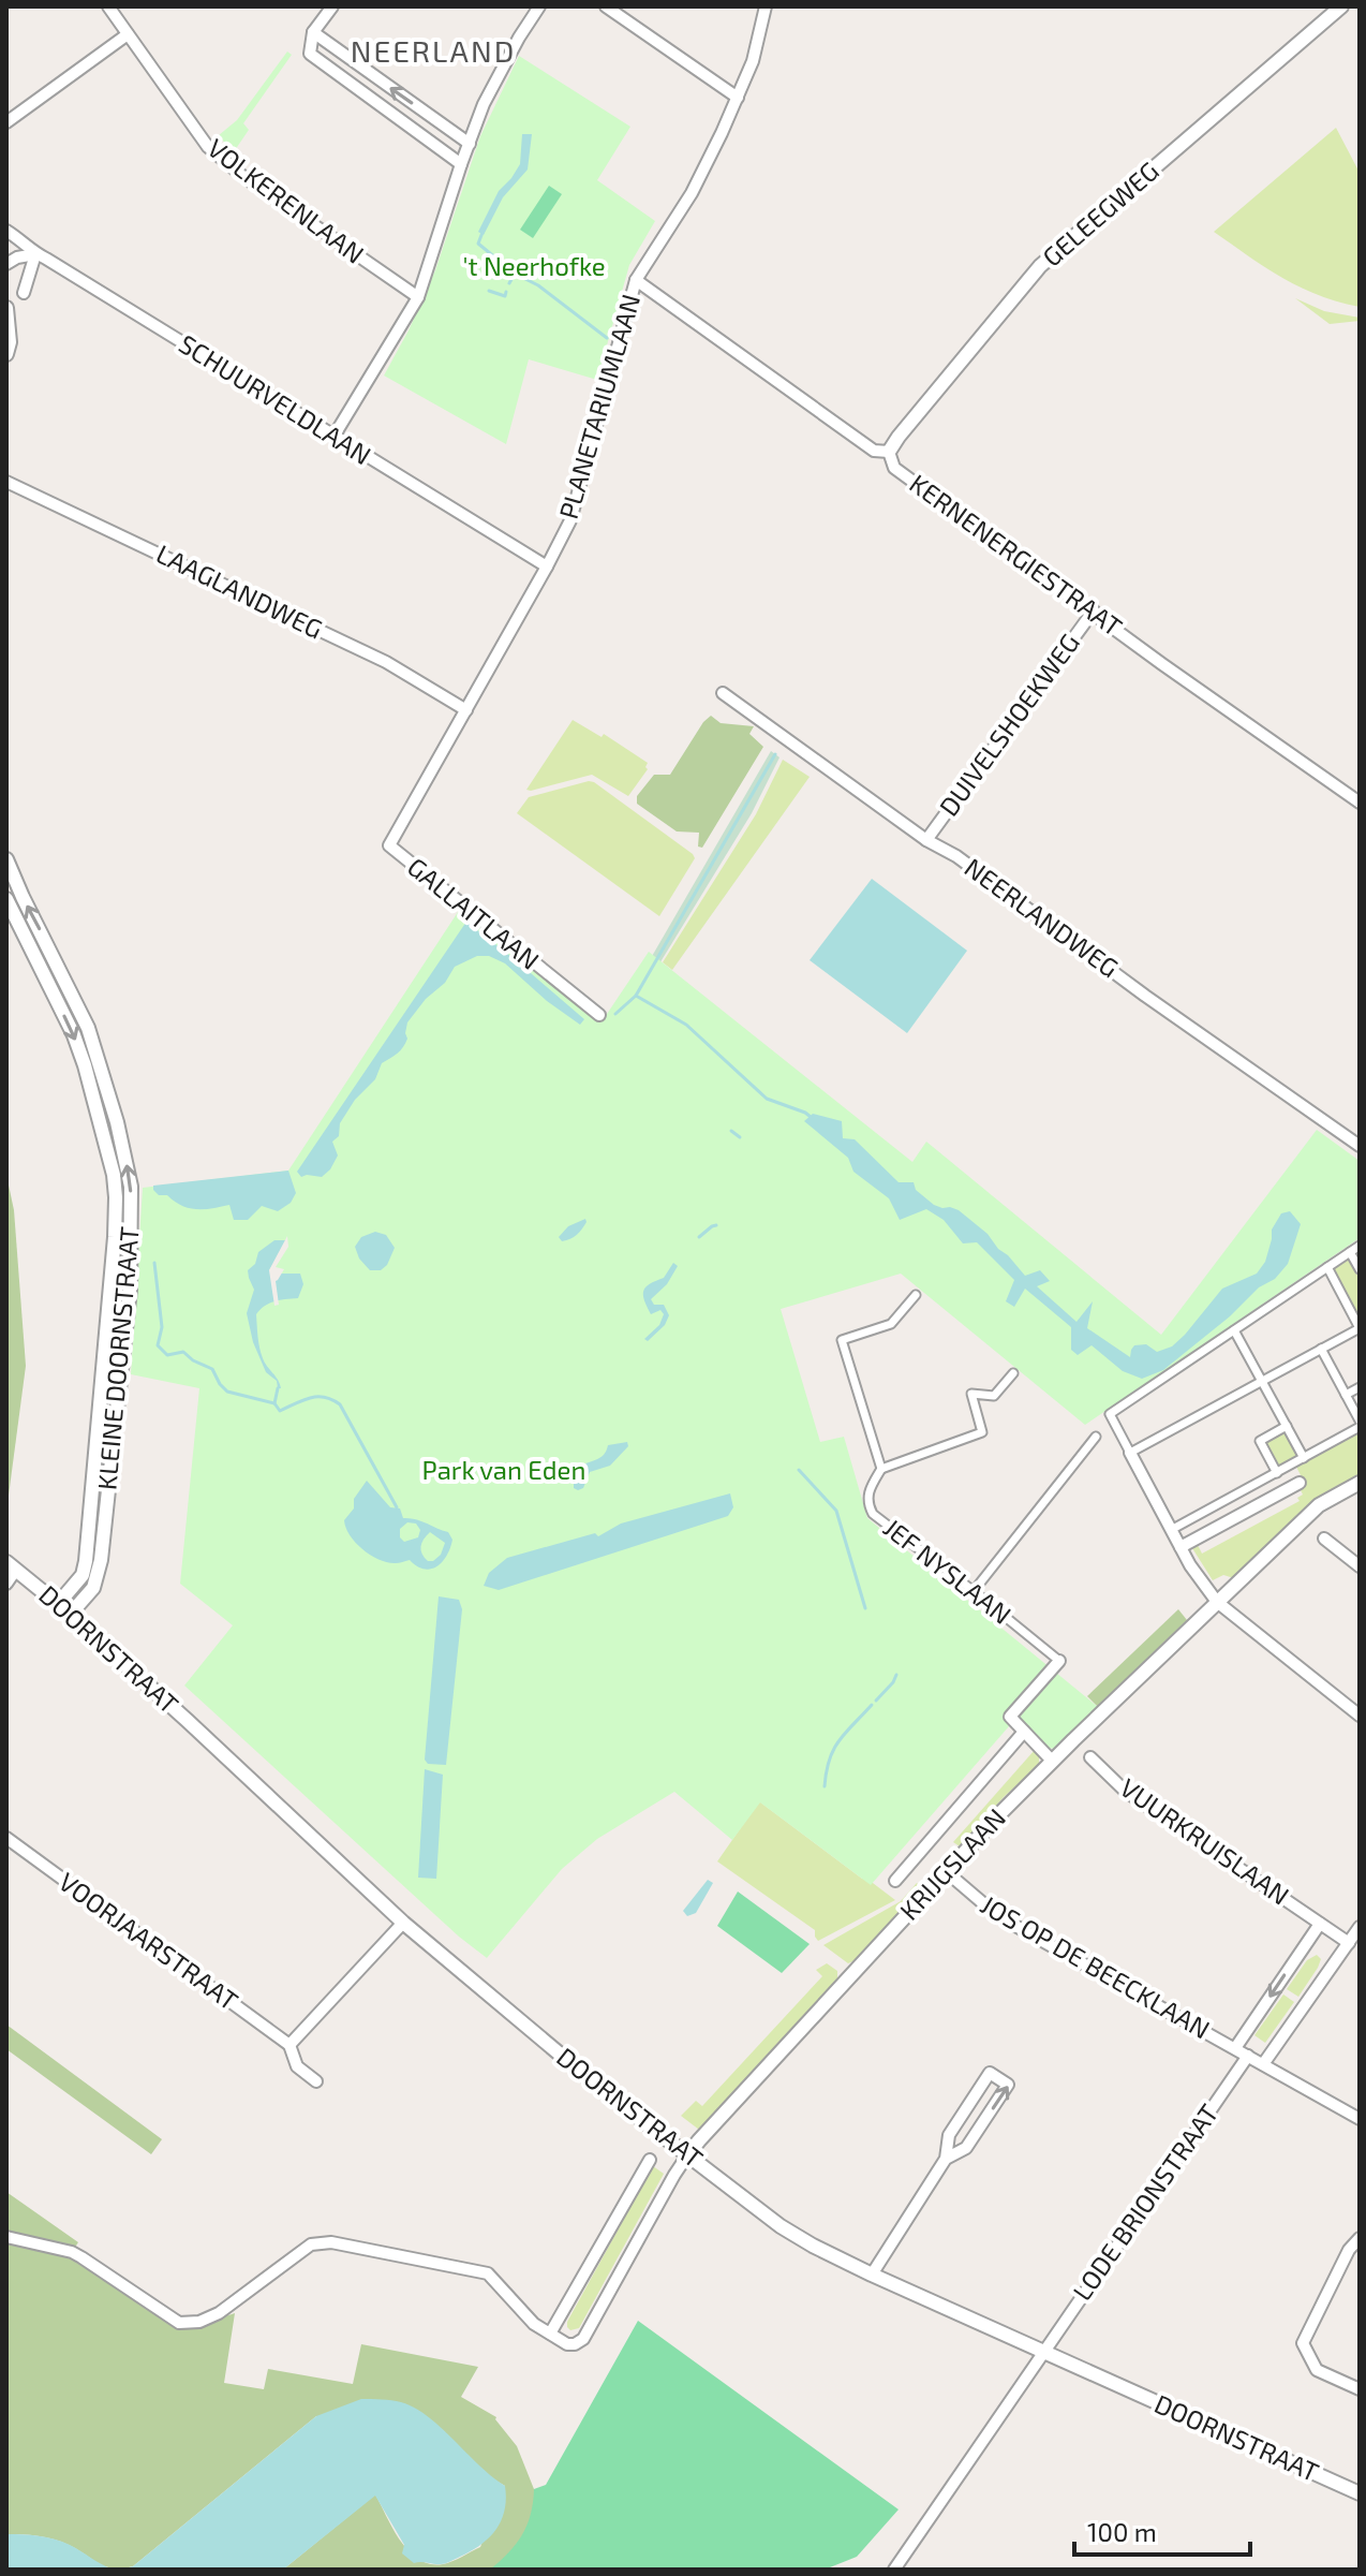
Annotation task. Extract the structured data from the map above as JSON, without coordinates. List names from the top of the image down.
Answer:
{
  "streets": {
    "street": [
      "VOLKERENLAAN",
      "GELEEGWEG",
      "SCHUURVELDLAAN",
      "PLANETARIUMLAAN",
      "KERNENERGIESTRAAT",
      "LAAGLANDWEG",
      "DUIVELSHOEKWEG",
      "GALLAITLAAN",
      "NEERLANDWEG",
      "KLEINE DOORNSTRAAT",
      "JEF NYSLAAN",
      "DOORNSTRAAT",
      "VUURKRUISLAAN",
      "KRIJGSLAAN",
      "VOORJAARSTRAAT",
      "JOS OP DE BEECKLAAN",
      "LODE BRIONSTRAAT"
    ]
  },
  "crossings": [
    ["GELEEGWEG", "KERNENERGIESTRAAT"],
    ["SCHUURVELDLAAN", "PLANETARIUMLAAN"],
    ["PLANETARIUMLAAN", "KERNENERGIESTRAAT"],
    ["PLANETARIUMLAAN", "LAAGLANDWEG"],
    ["PLANETARIUMLAAN", "GALLAITLAAN"],
    ["KERNENERGIESTRAAT", "DUIVELSHOEKWEG"],
    ["LAAGLANDWEG", "GALLAITLAAN"],
    ["DUIVELSHOEKWEG", "NEERLANDWEG"],
    ["KLEINE DOORNSTRAAT", "DOORNSTRAAT"],
    ["DOORNSTRAAT", "KRIJGSLAAN"],
    ["DOORNSTRAAT", "LODE BRIONSTRAAT"],
    ["KRIJGSLAAN", "JOS OP DE BEECKLAAN"],
    ["JOS OP DE BEECKLAAN", "LODE BRIONSTRAAT"]
  ],
  "districts": ["NEERLAND"],
  "parks": ["'t Neerhofke", "Park van Eden"],
  "scale_bar": "100 m"
}
